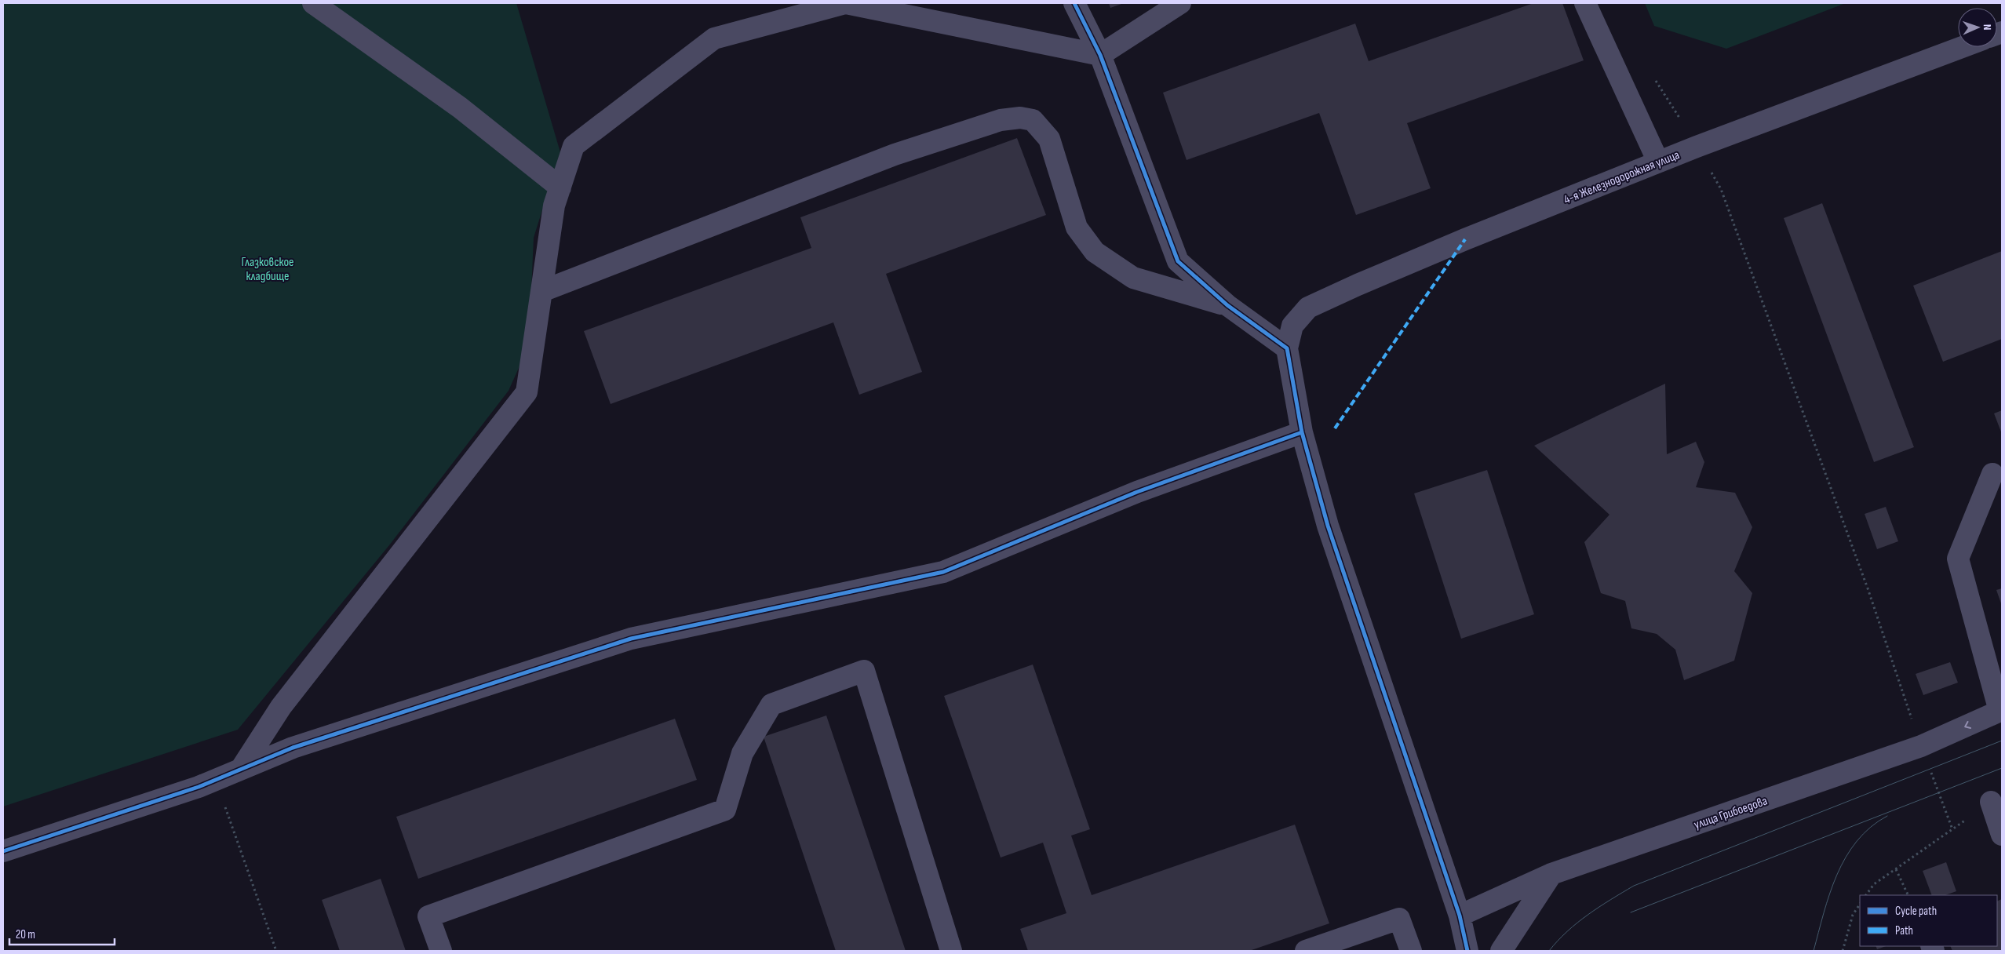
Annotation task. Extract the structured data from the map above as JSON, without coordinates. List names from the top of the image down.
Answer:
{
  "streets": {
    "street": ["4-я Железнодорожная улица", "улица Грибоедова"]
  },
  "one_way": ["улица Грибоедова"],
  "parks": ["Глазковское кладбище"],
  "legend": ["Cycle path", "Path"],
  "scale_bar": "20 m",
  "north": "right"
}
